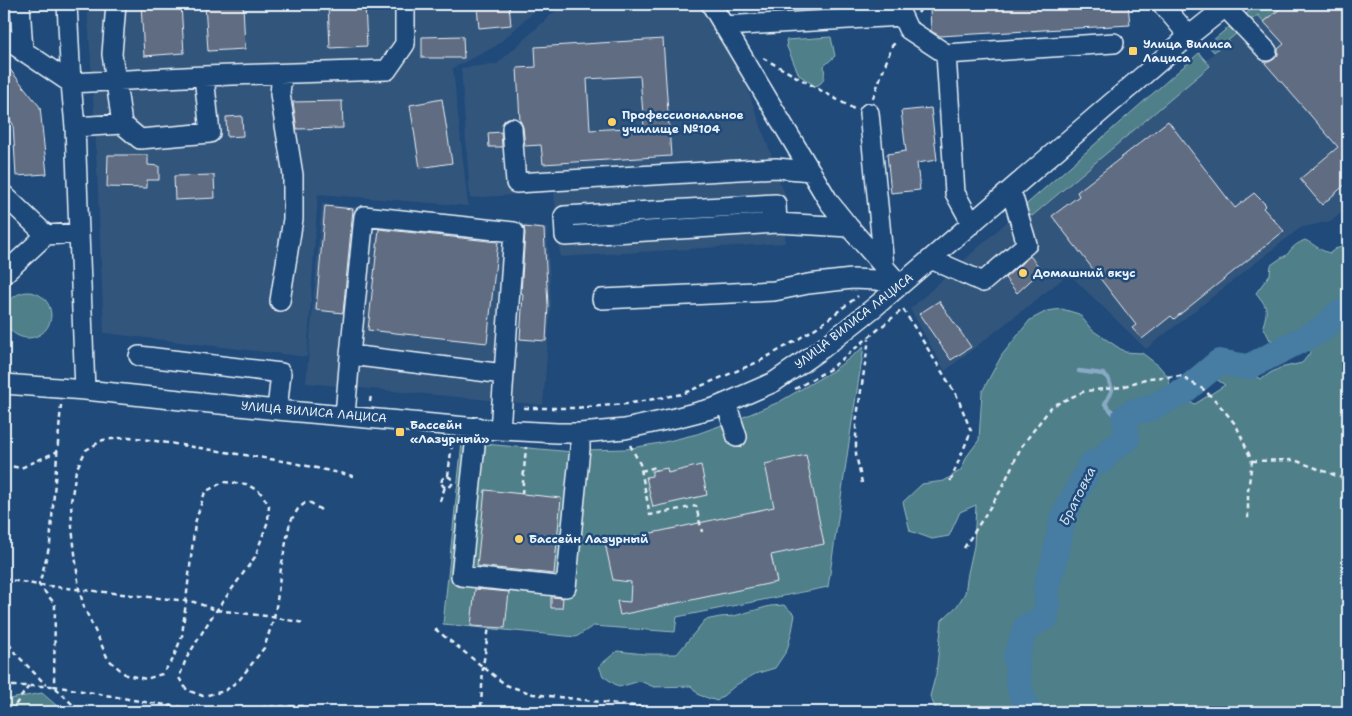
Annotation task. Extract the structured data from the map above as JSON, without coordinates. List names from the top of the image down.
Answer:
{
  "streets": {
    "street": ["УЛИЦА ВИЛИСА ЛАЦИСА"]
  },
  "water": ["Братовка"],
  "places": {
    "transit": ["Улица Вилиса Лациса", "Бассейн «Лазурный»"],
    "other": ["Профессиональное училище №104", "Домашний вкус", "Бассейн Лазурный"]
  }
}
